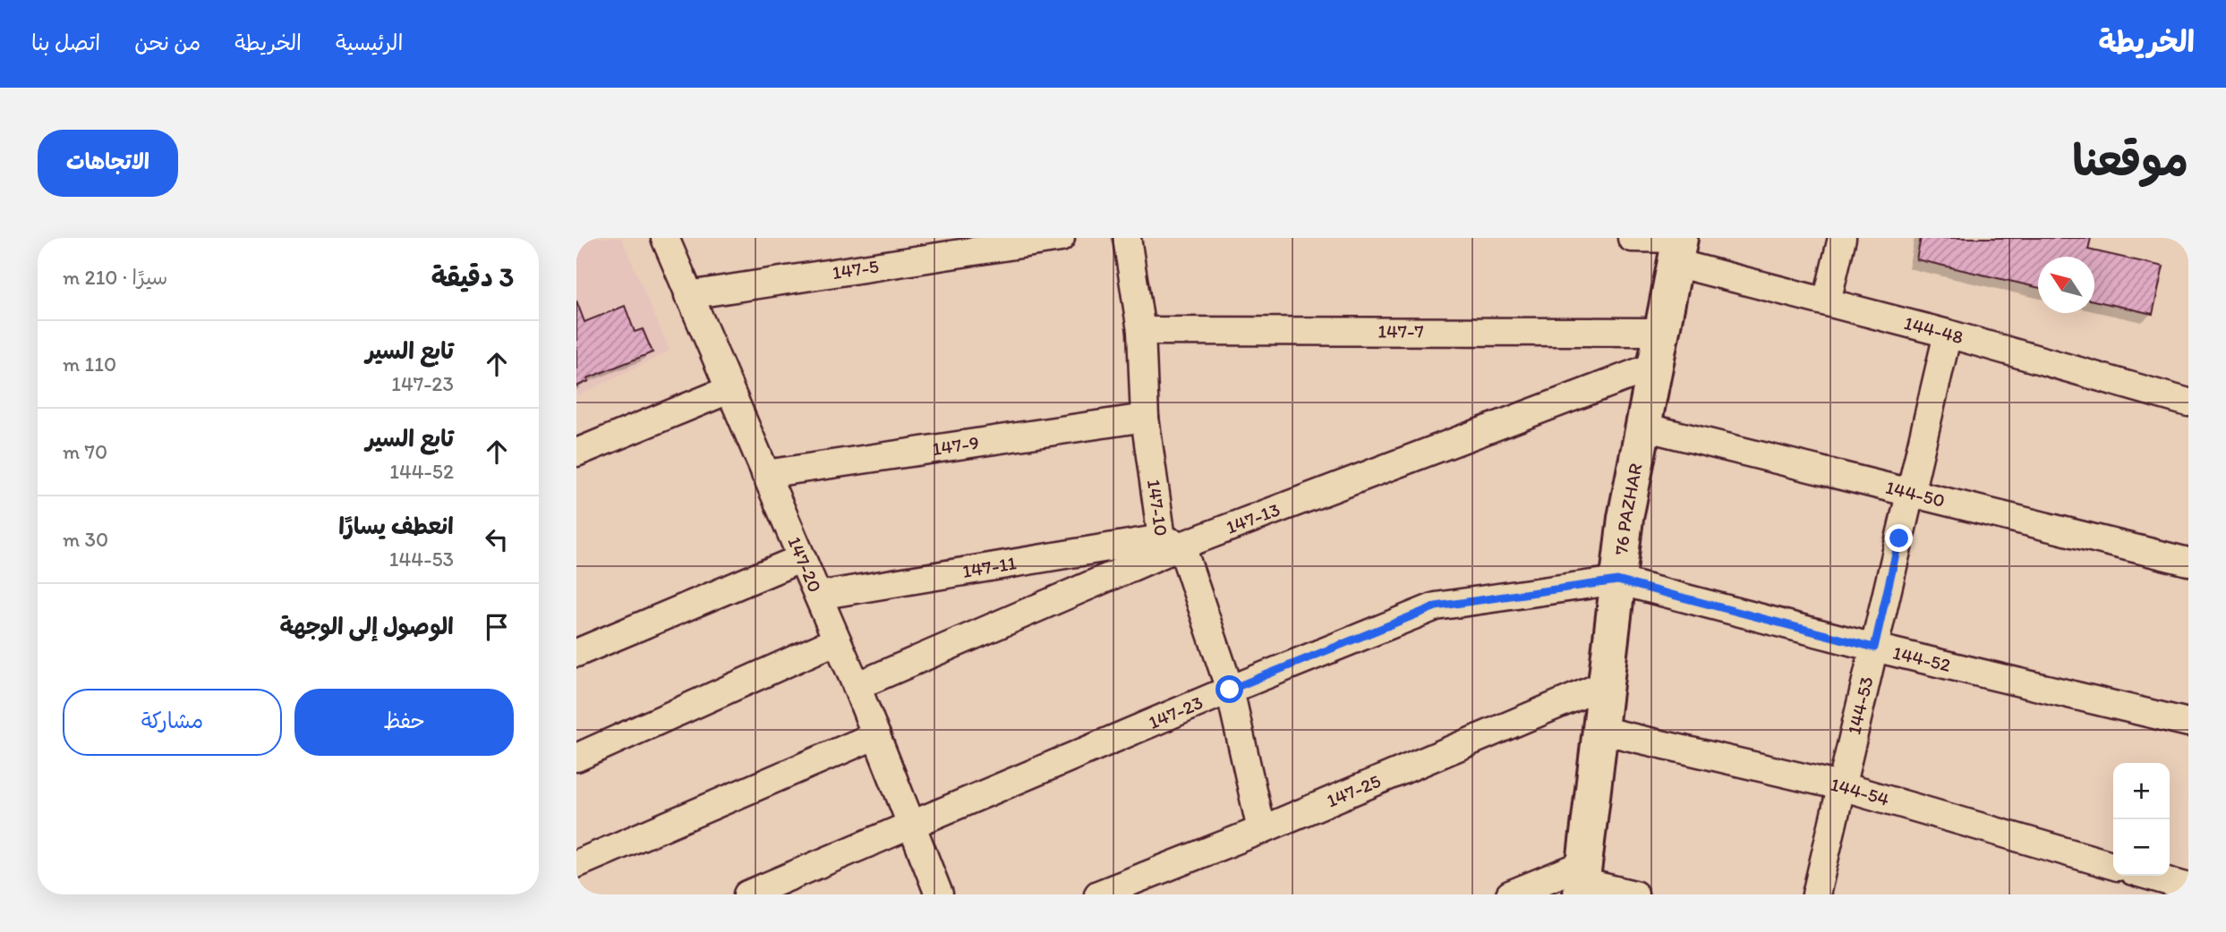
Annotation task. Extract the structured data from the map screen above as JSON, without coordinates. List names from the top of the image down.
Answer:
{
  "streets": {
    "street": [
      "147-5",
      "144-48",
      "147-7",
      "147-9",
      "144-50",
      "147-10",
      "76 PAZHAR",
      "147-13",
      "147-20",
      "147-11",
      "144-52",
      "144-53",
      "147-23",
      "147-25",
      "144-54"
    ]
  },
  "crossings": [
    ["147-5", "147-20"],
    ["144-48", "76 PAZHAR"],
    ["144-48", "144-53"],
    ["147-7", "147-10"],
    ["147-7", "76 PAZHAR"],
    ["147-9", "147-10"],
    ["147-9", "147-20"],
    ["144-50", "76 PAZHAR"],
    ["144-50", "144-53"],
    ["147-10", "147-13"],
    ["147-10", "147-11"],
    ["147-10", "147-23"],
    ["147-10", "147-25"],
    ["76 PAZHAR", "147-13"],
    ["76 PAZHAR", "144-52"],
    ["76 PAZHAR", "147-23"],
    ["76 PAZHAR", "147-25"],
    ["76 PAZHAR", "144-54"],
    ["147-13", "147-20"],
    ["147-13", "147-11"],
    ["147-20", "147-11"],
    ["147-20", "147-23"],
    ["144-52", "144-53"],
    ["144-52", "147-23"],
    ["144-53", "144-54"]
  ],
  "north": "top left",
  "page": {
    "header": "الخريطة",
    "nav": [
      "الرئيسية",
      "الخريطة",
      "من نحن",
      "اتصل بنا"
    ],
    "title": "موقعنا",
    "buttons": [
      "الاتجاهات",
      ["حفظ", "مشاركة"]
    ],
    "heading": ["3 دقيقة", "سيرًا · 210 m"],
    "list": [
      ["تابع السير", "147-23", "110 m"],
      ["تابع السير", "144-52", "70 m"],
      ["انعطف يسارًا", "144-53", "30 m"],
      "الوصول إلى الوجهة"
    ],
    "map_buttons": ["+", "−"]
  }
}
